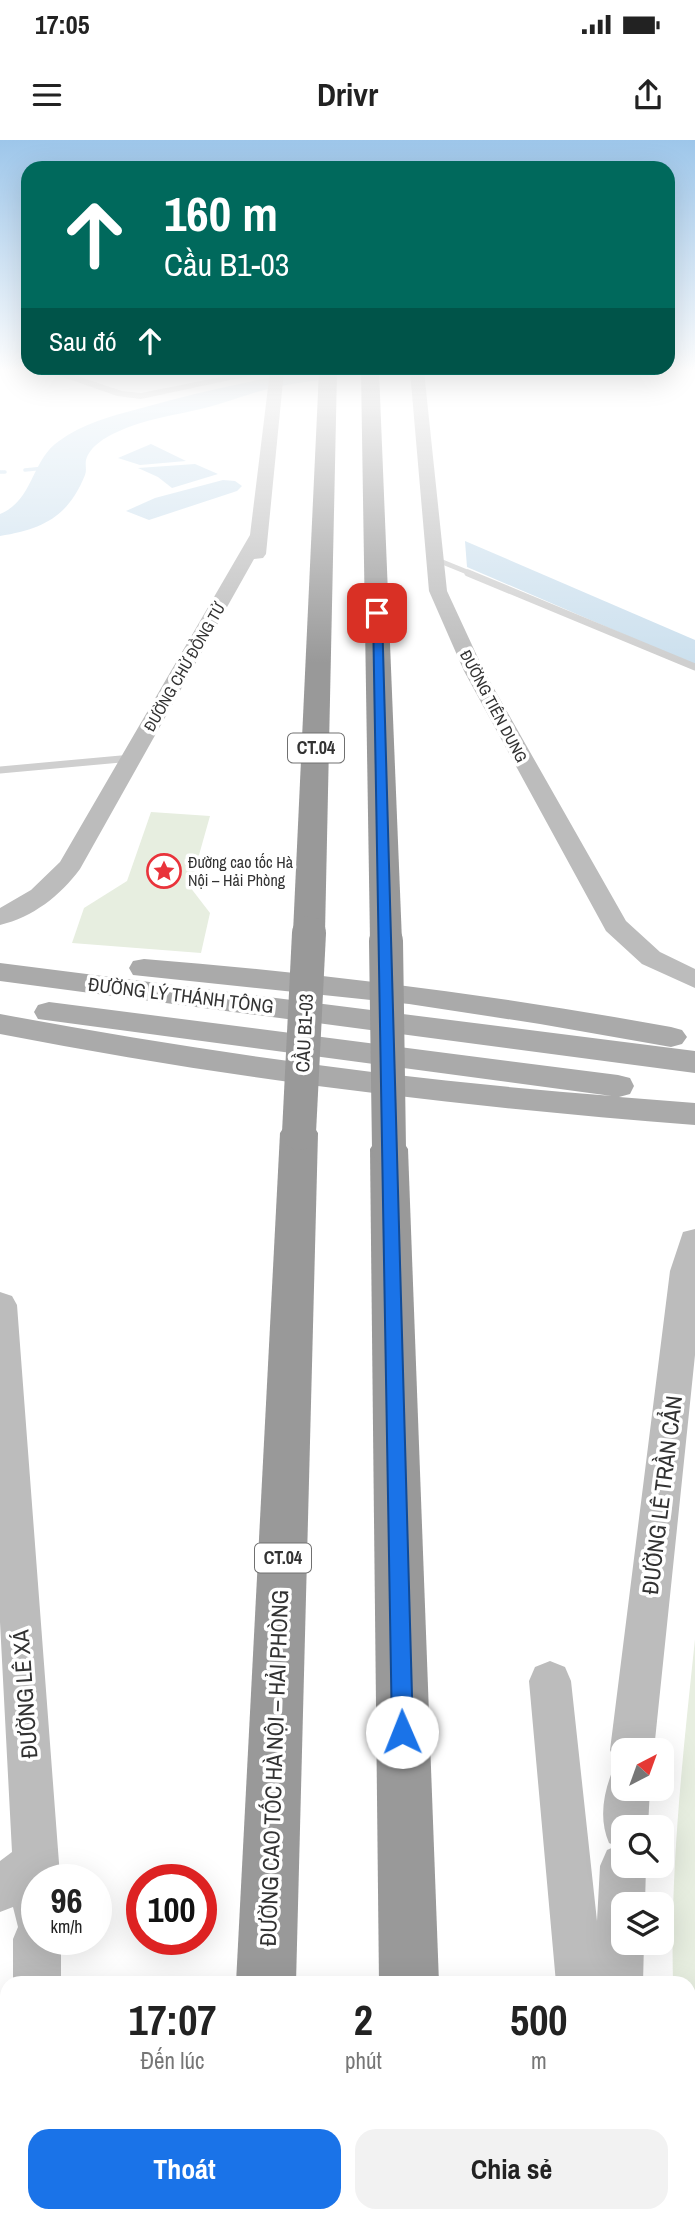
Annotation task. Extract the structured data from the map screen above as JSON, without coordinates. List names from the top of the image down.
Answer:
{
  "streets": {
    "highway": ["CT.04", "CẦU B1-03", "ĐƯỜNG CAO TỐC HÀ NỘI – HẢI PHÒNG"],
    "main road": [
      "ĐƯỜNG CHỬ ĐỒNG TỬ",
      "ĐƯỜNG TIÊN DUNG",
      "ĐƯỜNG LÝ THÁNH TÔNG",
      "ĐƯỜNG LÊ TRẦN CẨN",
      "ĐƯỜNG LÊ XÁ"
    ]
  },
  "crossings": [
    ["CẦU B1-03", "ĐƯỜNG CAO TỐC HÀ NỘI – HẢI PHÒNG"]
  ],
  "places": {
    "place": ["Đường cao tốc Hà Nội – Hải Phòng"]
  },
  "north": "top right",
  "page": {
    "status": "17:05",
    "header": "Drivr",
    "turn": ["160 m", "Cầu B1-03"],
    "then": "Sau đó",
    "speed": "96 km/h",
    "limit": "100",
    "eta": [
      "17:07",
      "Đến lúc",
      "2",
      "phút",
      "500",
      "m"
    ],
    "buttons": ["Thoát", "Chia sẻ"]
  }
}
